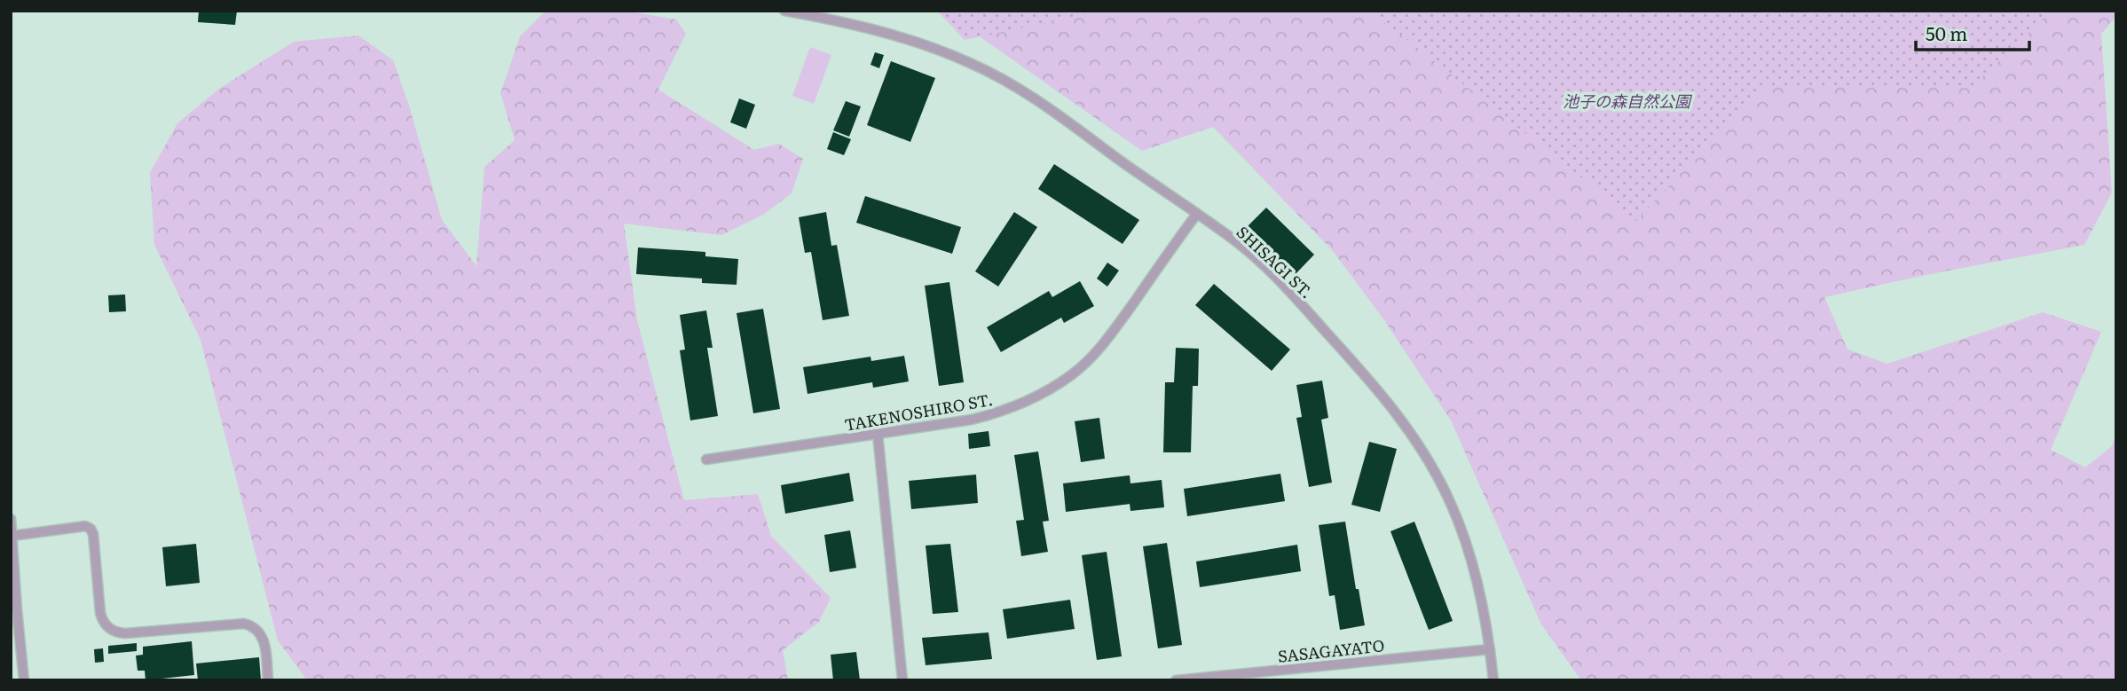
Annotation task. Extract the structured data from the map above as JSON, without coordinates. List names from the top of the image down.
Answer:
{
  "streets": {
    "lane": ["SHISAGI ST.", "TAKENOSHIRO ST.", "SASAGAYATO"]
  },
  "crossings": [
    ["SHISAGI ST.", "TAKENOSHIRO ST."],
    ["SHISAGI ST.", "SASAGAYATO"]
  ],
  "parks": ["池子の森自然公園"],
  "scale_bar": "50 m"
}
